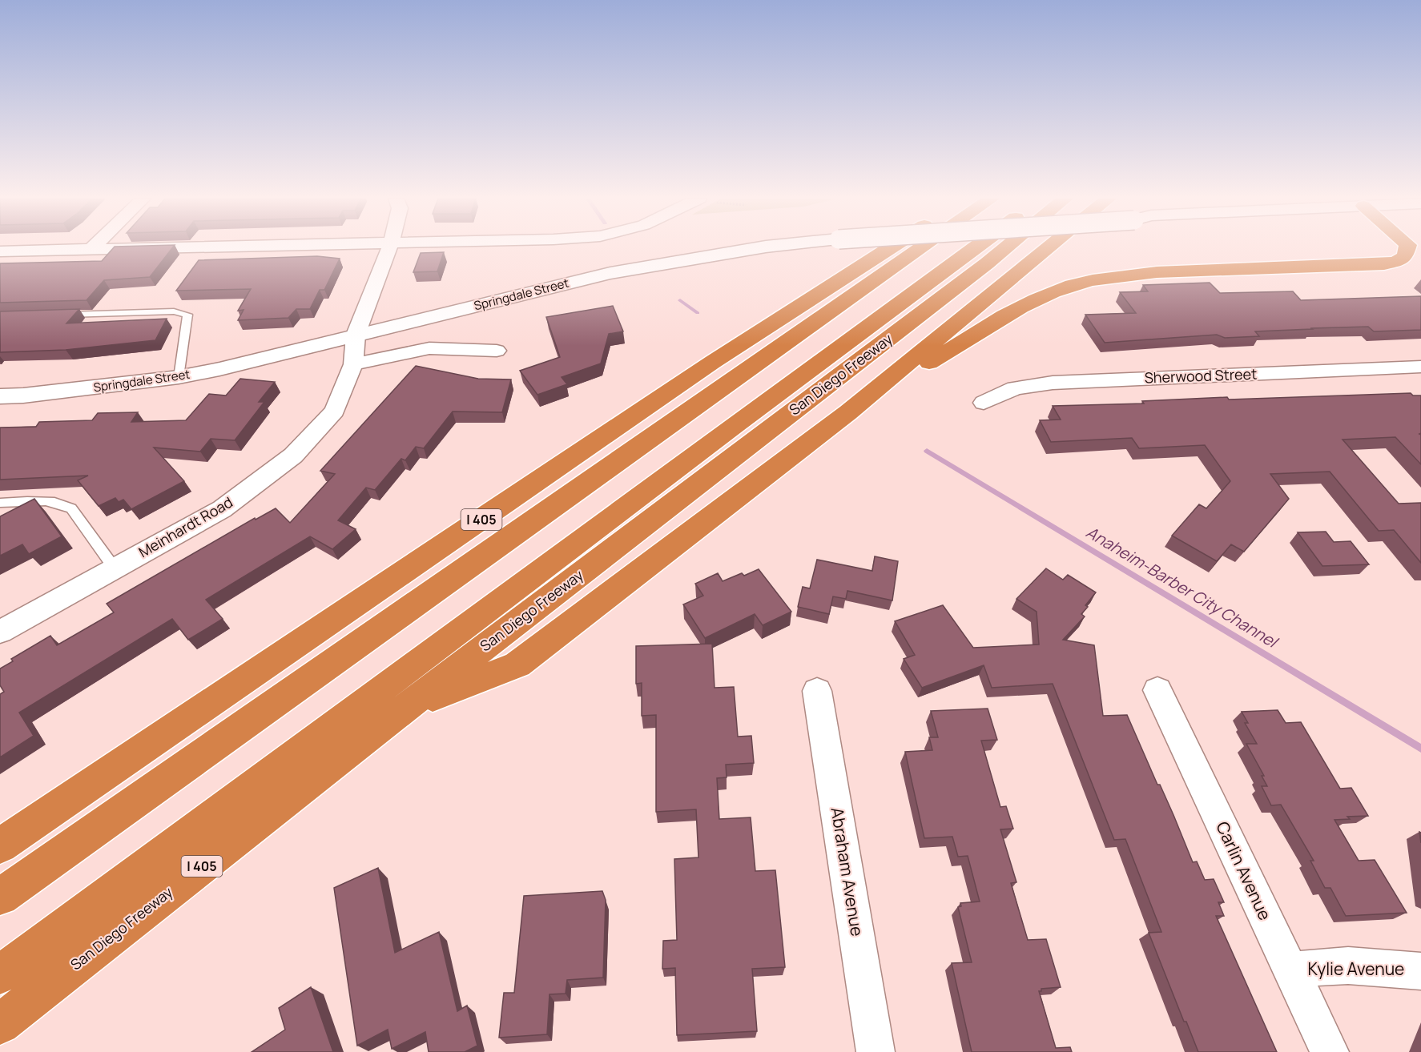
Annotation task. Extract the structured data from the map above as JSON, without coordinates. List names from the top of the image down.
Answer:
{
  "streets": {
    "highway": ["San Diego Freeway", "I 405"],
    "main road": ["Springdale Street"],
    "street": [
      "Sherwood Street",
      "Meinhardt Road",
      "Carlin Avenue",
      "Abraham Avenue",
      "Kylie Avenue"
    ]
  },
  "crossings": [
    ["Springdale Street", "Meinhardt Road"],
    ["Carlin Avenue", "Kylie Avenue"]
  ],
  "water": ["Anaheim-Barber City Channel"]
}
